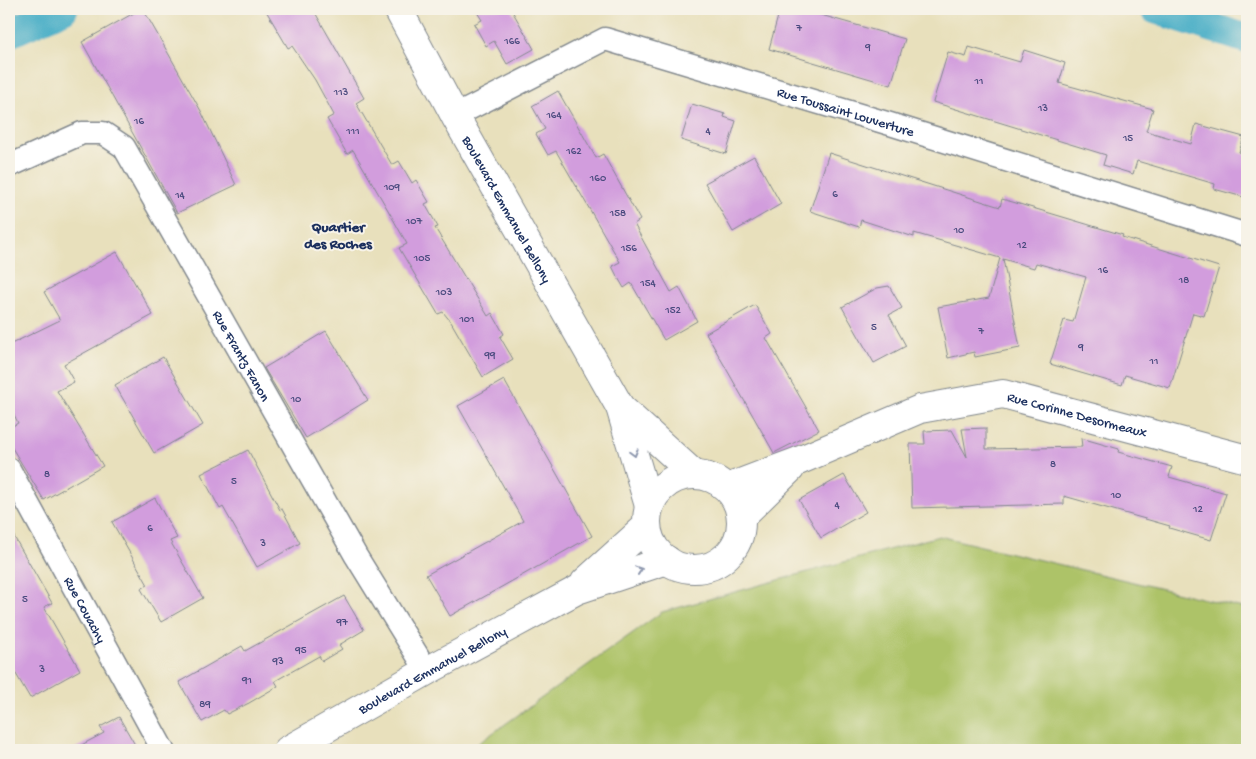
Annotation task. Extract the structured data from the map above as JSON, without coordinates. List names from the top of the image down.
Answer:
{
  "streets": {
    "street": [
      "Rue Toussaint Louverture",
      "Boulevard Emmanuel Bellony",
      "Rue Frantz Fanon",
      "Rue Corinne Desormeaux",
      "Rue Couachy"
    ]
  },
  "crossings": [
    ["Rue Toussaint Louverture", "Boulevard Emmanuel Bellony"],
    ["Boulevard Emmanuel Bellony", "Rue Frantz Fanon"],
    ["Boulevard Emmanuel Bellony", "Rue Corinne Desormeaux"]
  ],
  "districts": ["Quartier des Roches"],
  "house_numbers": [
    "7",
    "166",
    "9",
    "11",
    "113",
    "13",
    "164",
    "16",
    "111",
    "4",
    "15",
    "162",
    "160",
    "109",
    "6",
    "14",
    "158",
    "107",
    "10",
    "12",
    "156",
    "105",
    "16",
    "18",
    "154",
    "103",
    "152",
    "101",
    "5",
    "7",
    "9",
    "99",
    "11",
    "10",
    "8",
    "8",
    "5",
    "10",
    "4",
    "12",
    "6",
    "3",
    "5",
    "97",
    "95",
    "93",
    "3",
    "91",
    "89"
  ]
}
